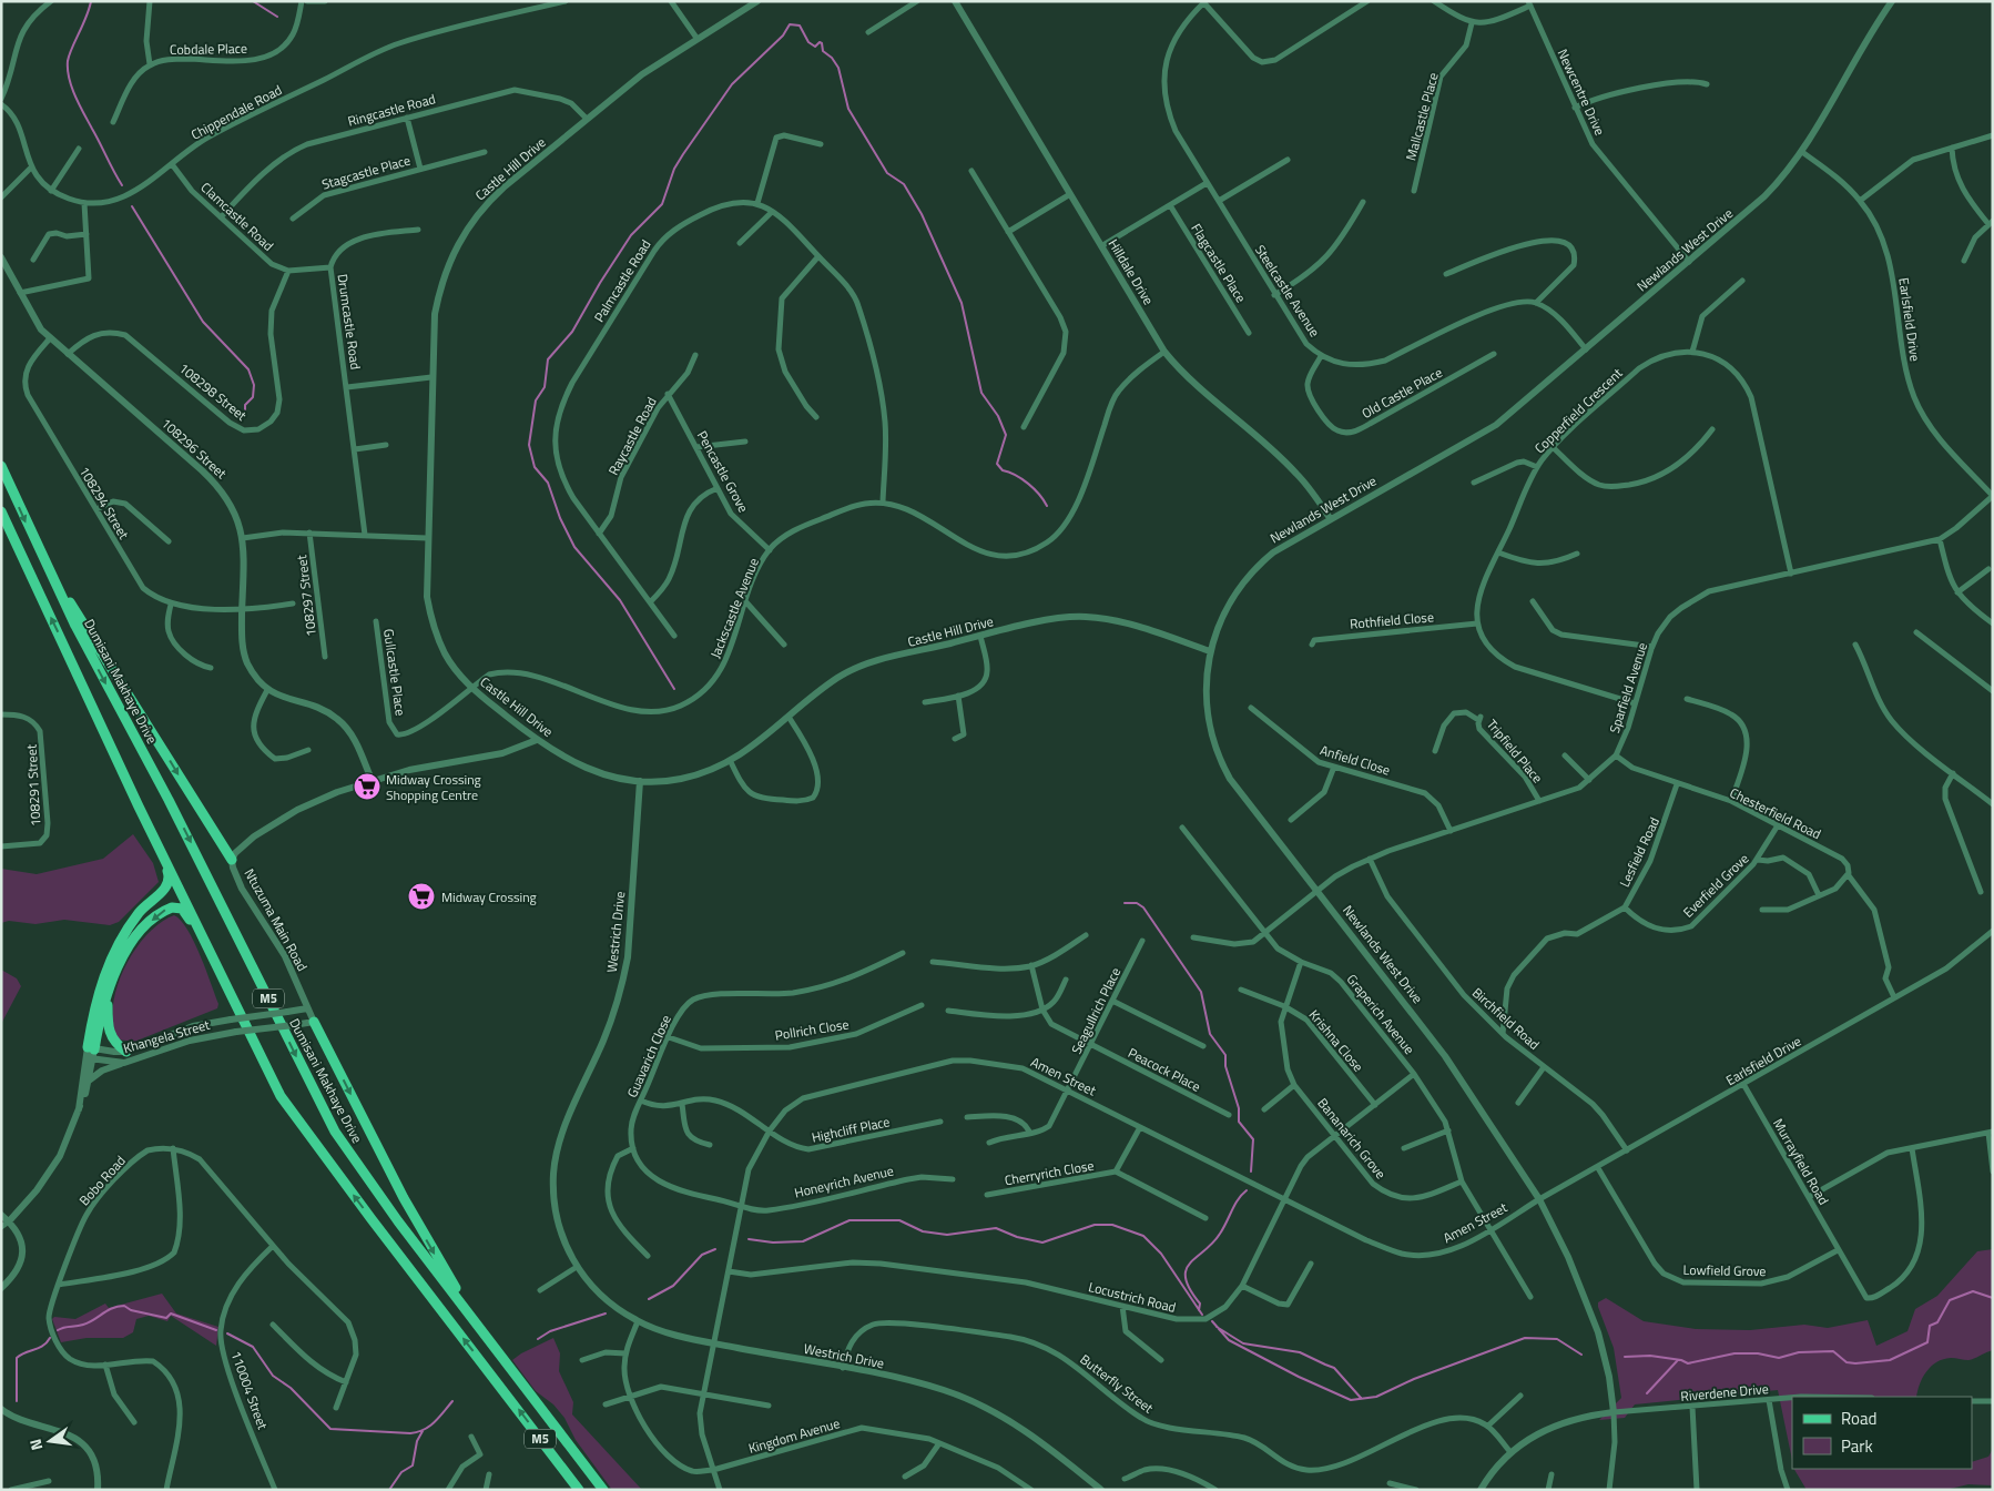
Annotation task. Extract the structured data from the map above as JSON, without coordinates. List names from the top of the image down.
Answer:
{
  "streets": {
    "main road": ["Dumisani Makhaye Drive", "M5"],
    "street": [
      "Cobdale Place",
      "Newcentre Drive",
      "Ringcastle Road",
      "Chippendale Road",
      "Mallcastle Place",
      "Castle Hill Drive",
      "Stagcastle Place",
      "Clamcastle Road",
      "Newlands West Drive",
      "Flagcastle Place",
      "Hilldale Drive",
      "Palmcastle Road",
      "Steelcastle Avenue",
      "Earlsfield Drive",
      "Drumcastle Road",
      "108298 Street",
      "Old Castle Place",
      "Copperfield Crescent",
      "Raycastle Road",
      "108296 Street",
      "Pencastle Grove",
      "108294 Street",
      "108297 Street",
      "Jackscastle Avenue",
      "Rothfield Close",
      "Gullcastle Place",
      "Sparfield Avenue",
      "Tripfield Place",
      "Anfield Close",
      "108291 Street",
      "Chesterfield Road",
      "Lesfield Road",
      "Everfield Grove",
      "Ntuzuma Main Road",
      "Westrich Drive",
      "Seagullrich Place",
      "Graperich Avenue",
      "Birchfield Road",
      "Pollrich Close",
      "Khangela Street",
      "Krishna Close",
      "Guavarich Close",
      "Peacock Place",
      "Amen Street",
      "Highcliff Place",
      "Bananarich Grove",
      "Murrayfield Road",
      "Cherryrich Close",
      "Bobo Road",
      "Honeyrich Avenue",
      "Lowfield Grove",
      "Locustrich Road",
      "Butterfly Street",
      "110004 Street",
      "Riverdene Drive",
      "Kingdom Avenue"
    ]
  },
  "crossings": [
    ["Newcentre Drive", "Newlands West Drive"],
    ["Ringcastle Road", "Castle Hill Drive"],
    ["Ringcastle Road", "Stagcastle Place"],
    ["Ringcastle Road", "Clamcastle Road"],
    ["Chippendale Road", "Clamcastle Road"],
    ["Castle Hill Drive", "Newlands West Drive"],
    ["Castle Hill Drive", "Jackscastle Avenue"],
    ["Castle Hill Drive", "Gullcastle Place"],
    ["Castle Hill Drive", "Ntuzuma Main Road"],
    ["Castle Hill Drive", "Westrich Drive"],
    ["Clamcastle Road", "108298 Street"],
    ["Newlands West Drive", "Hilldale Drive"],
    ["Newlands West Drive", "Earlsfield Drive"],
    ["Newlands West Drive", "Sparfield Avenue"],
    ["Newlands West Drive", "Amen Street"],
    ["Newlands West Drive", "Riverdene Drive"],
    ["Hilldale Drive", "Jackscastle Avenue"],
    ["Palmcastle Road", "Raycastle Road"],
    ["Steelcastle Avenue", "Old Castle Place"],
    ["Earlsfield Drive", "Sparfield Avenue"],
    ["Earlsfield Drive", "Chesterfield Road"],
    ["Earlsfield Drive", "Birchfield Road"],
    ["Earlsfield Drive", "Amen Street"],
    ["Earlsfield Drive", "Murrayfield Road"],
    ["Earlsfield Drive", "Lowfield Grove"],
    ["108298 Street", "108296 Street"],
    ["Copperfield Crescent", "Rothfield Close"],
    ["Copperfield Crescent", "Sparfield Avenue"],
    ["Raycastle Road", "Pencastle Grove"],
    ["108296 Street", "108294 Street"],
    ["Pencastle Grove", "Jackscastle Avenue"],
    ["Jackscastle Avenue", "Gullcastle Place"],
    ["Sparfield Avenue", "Tripfield Place"],
    ["Sparfield Avenue", "Anfield Close"],
    ["Sparfield Avenue", "Chesterfield Road"],
    ["Sparfield Avenue", "Graperich Avenue"],
    ["Sparfield Avenue", "Birchfield Road"],
    ["Chesterfield Road", "Lesfield Road"],
    ["Chesterfield Road", "Everfield Grove"],
    ["Lesfield Road", "Everfield Grove"],
    ["Lesfield Road", "Birchfield Road"],
    ["Ntuzuma Main Road", "Khangela Street"],
    ["Westrich Drive", "Amen Street"],
    ["Westrich Drive", "Butterfly Street"],
    ["Westrich Drive", "Kingdom Avenue"],
    ["Seagullrich Place", "Peacock Place"],
    ["Seagullrich Place", "Amen Street"],
    ["Graperich Avenue", "Amen Street"],
    ["Graperich Avenue", "Bananarich Grove"],
    ["Graperich Avenue", "Locustrich Road"],
    ["Pollrich Close", "Guavarich Close"],
    ["Krishna Close", "Bananarich Grove"],
    ["Krishna Close", "Locustrich Road"],
    ["Guavarich Close", "Amen Street"],
    ["Guavarich Close", "Highcliff Place"],
    ["Guavarich Close", "Honeyrich Avenue"],
    ["Amen Street", "Highcliff Place"],
    ["Amen Street", "Honeyrich Avenue"],
    ["Amen Street", "Locustrich Road"],
    ["Amen Street", "Kingdom Avenue"],
    ["Bananarich Grove", "Locustrich Road"],
    ["Murrayfield Road", "Lowfield Grove"],
    ["Bobo Road", "110004 Street"]
  ],
  "places": {
    "supermarket": ["Midway Crossing Shopping Centre", "Midway Crossing"]
  },
  "legend": ["Road", "Park"],
  "north": "left"
}
